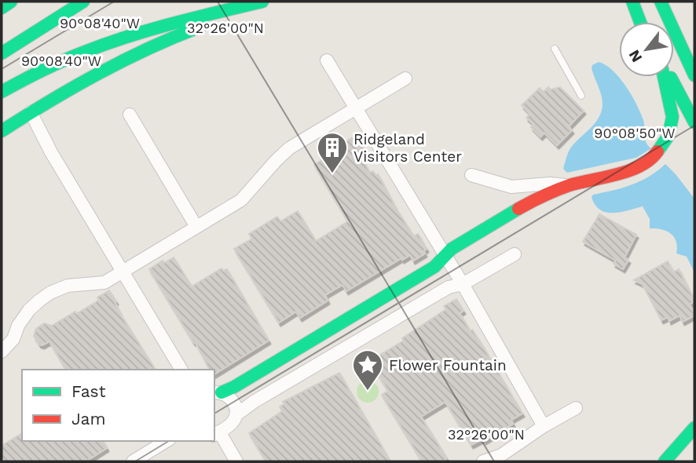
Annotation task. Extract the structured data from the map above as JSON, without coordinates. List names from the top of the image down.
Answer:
{
  "places": {
    "building": ["Ridgeland Visitors Center"],
    "place": ["Flower Fountain"]
  },
  "legend": ["Fast", "Jam"],
  "north": "bottom left",
  "coordinates": ["90°08'40\"W", "32°26'00\"N", "90°08'50\"W"]
}
